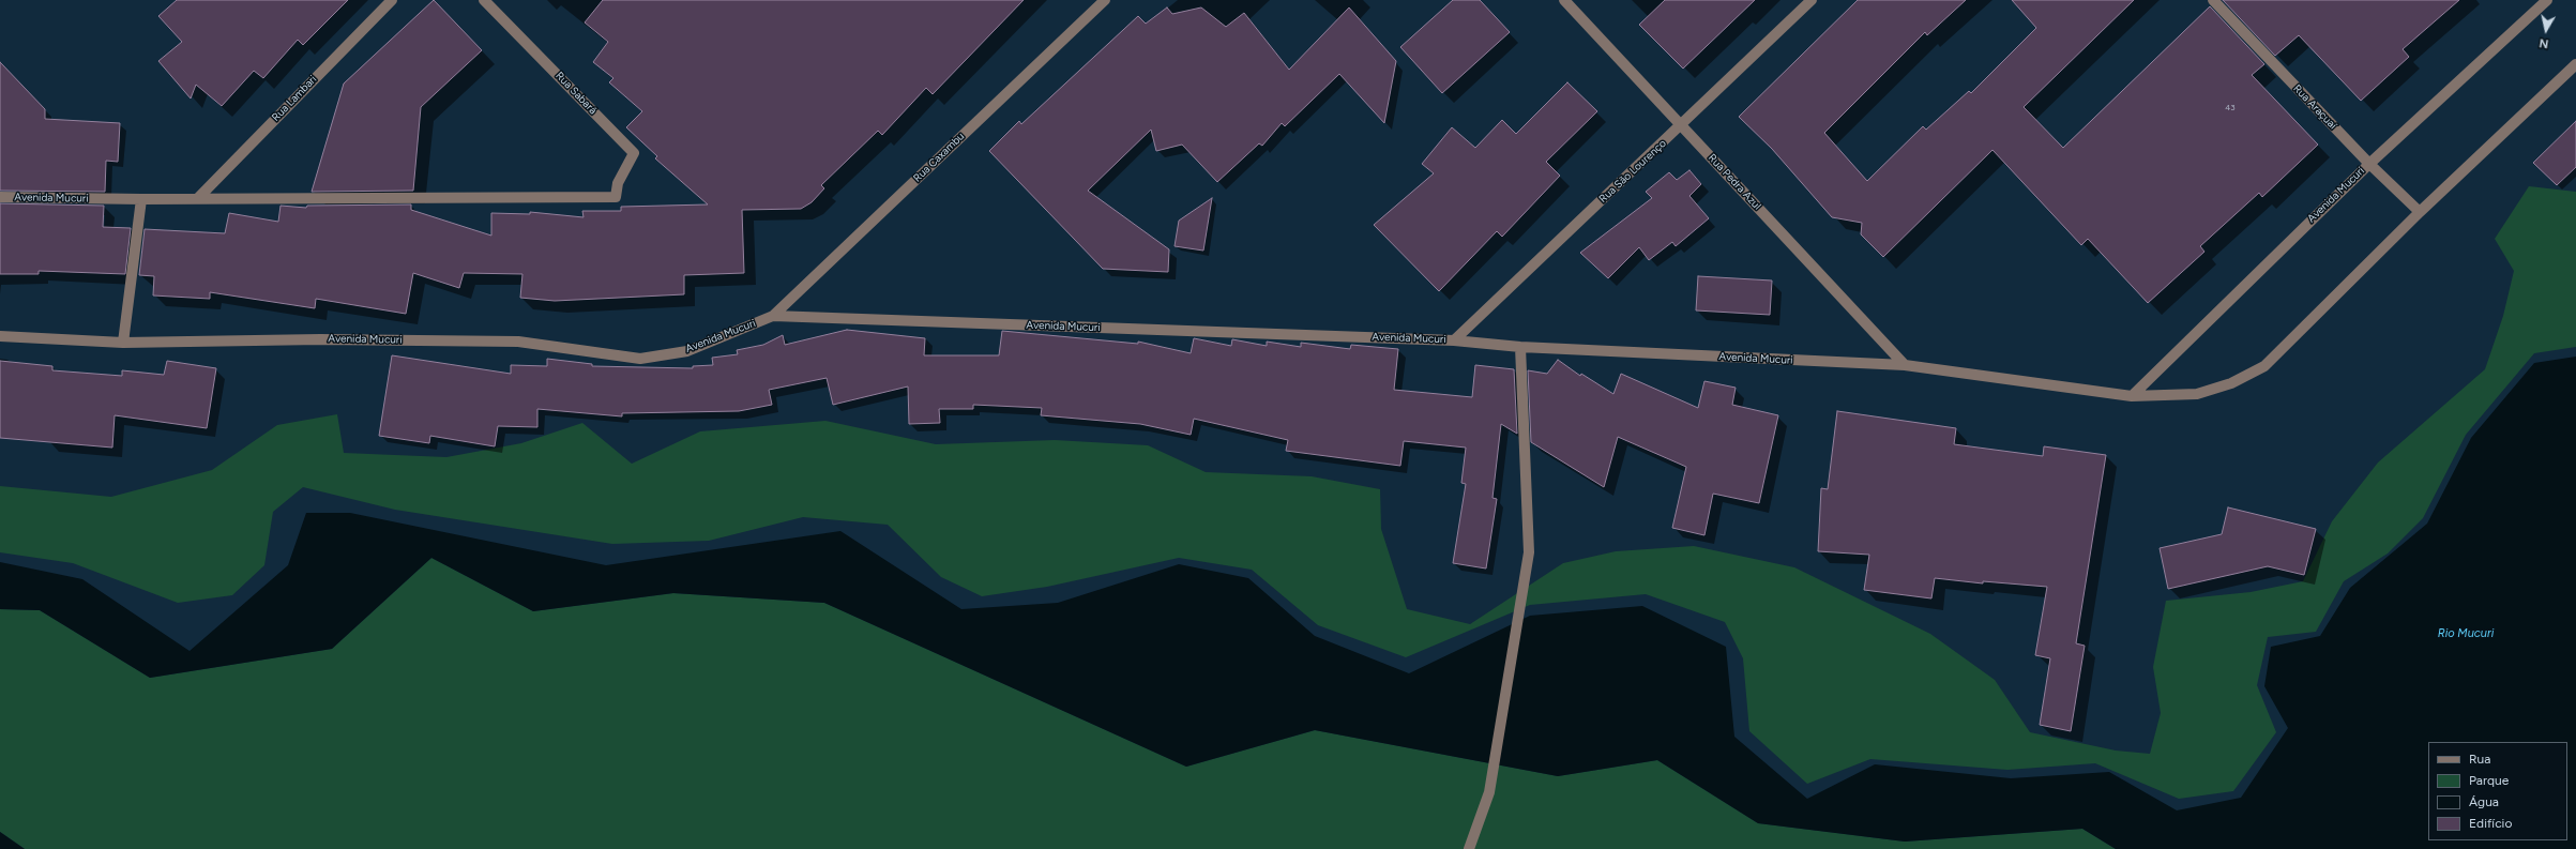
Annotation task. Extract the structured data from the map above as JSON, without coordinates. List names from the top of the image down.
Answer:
{
  "streets": {
    "street": [
      "Rua Sabará",
      "Rua Lambari",
      "Rua Araçuaí",
      "Rua Caxambu",
      "Rua São Lourenço",
      "Rua Pedra Azul",
      "Avenida Mucuri"
    ]
  },
  "crossings": [
    ["Rua Sabará", "Avenida Mucuri"],
    ["Rua Lambari", "Avenida Mucuri"],
    ["Rua Araçuaí", "Avenida Mucuri"],
    ["Rua Caxambu", "Avenida Mucuri"],
    ["Rua São Lourenço", "Rua Pedra Azul"],
    ["Rua São Lourenço", "Avenida Mucuri"],
    ["Rua Pedra Azul", "Avenida Mucuri"]
  ],
  "water": ["Rio Mucuri"],
  "house_numbers": ["43"],
  "legend": [
    "Rua",
    "Parque",
    "Água",
    "Edifício"
  ],
  "north": "bottom"
}
